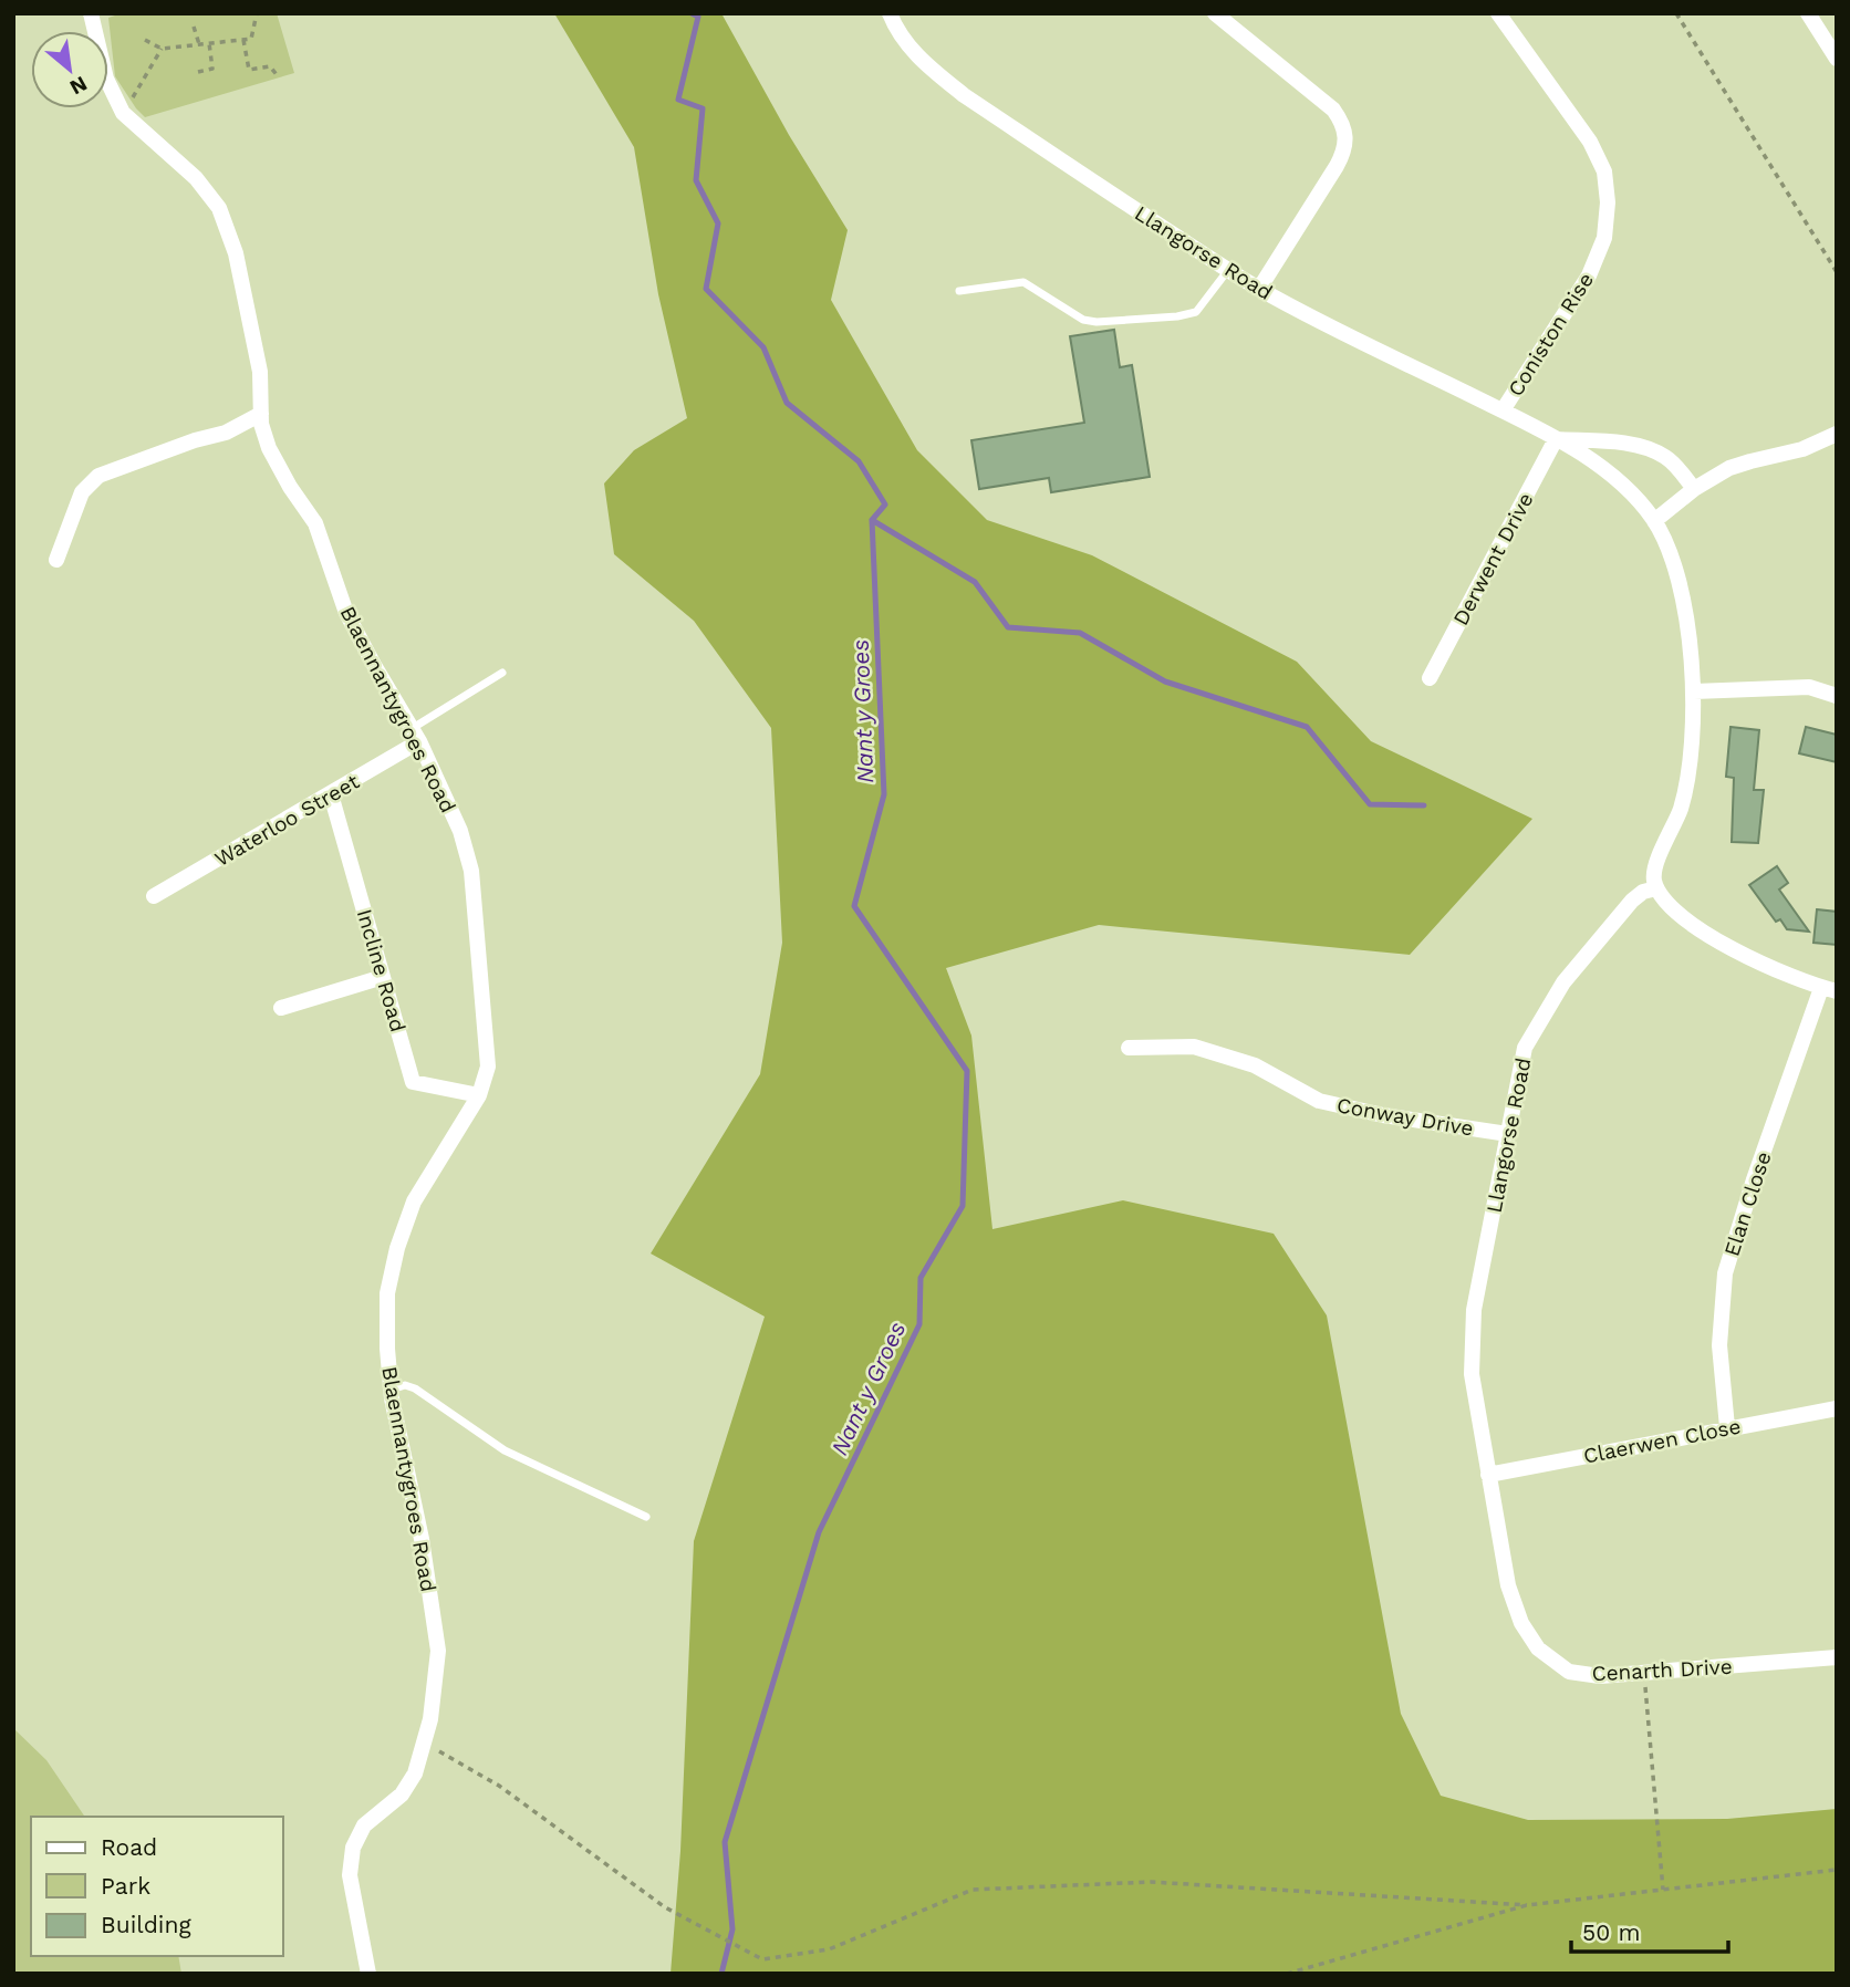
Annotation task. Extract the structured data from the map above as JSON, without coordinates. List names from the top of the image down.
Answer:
{
  "streets": {
    "street": [
      "Llangorse Road",
      "Coniston Rise",
      "Derwent Drive",
      "Blaennantygroes Road",
      "Waterloo Street",
      "Incline Road",
      "Conway Drive",
      "Elan Close",
      "Claerwen Close",
      "Cenarth Drive"
    ]
  },
  "crossings": [
    ["Llangorse Road", "Coniston Rise"],
    ["Llangorse Road", "Derwent Drive"],
    ["Llangorse Road", "Conway Drive"],
    ["Llangorse Road", "Claerwen Close"],
    ["Llangorse Road", "Cenarth Drive"],
    ["Blaennantygroes Road", "Waterloo Street"],
    ["Blaennantygroes Road", "Incline Road"],
    ["Waterloo Street", "Incline Road"],
    ["Elan Close", "Claerwen Close"],
    ["Claerwen Close", "Cenarth Drive"]
  ],
  "water": ["Nant y Groes"],
  "legend": ["Road", "Park", "Building"],
  "scale_bar": "50 m",
  "north": "bottom right"
}
